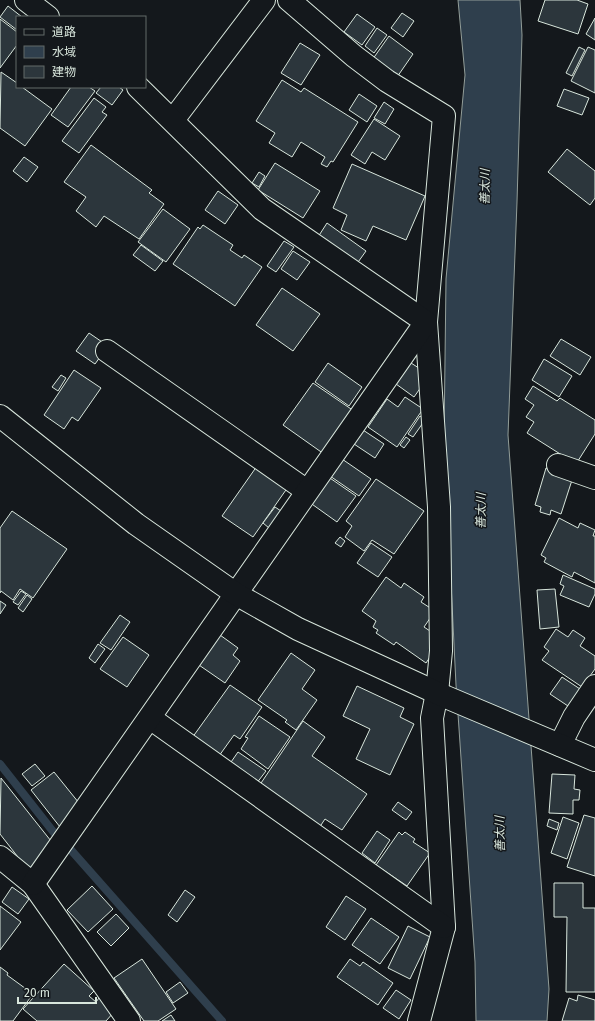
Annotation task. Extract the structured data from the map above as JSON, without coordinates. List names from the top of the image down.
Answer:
{
  "water": ["善太川"],
  "legend": ["道路", "水域", "建物"],
  "scale_bar": "20 m"
}
